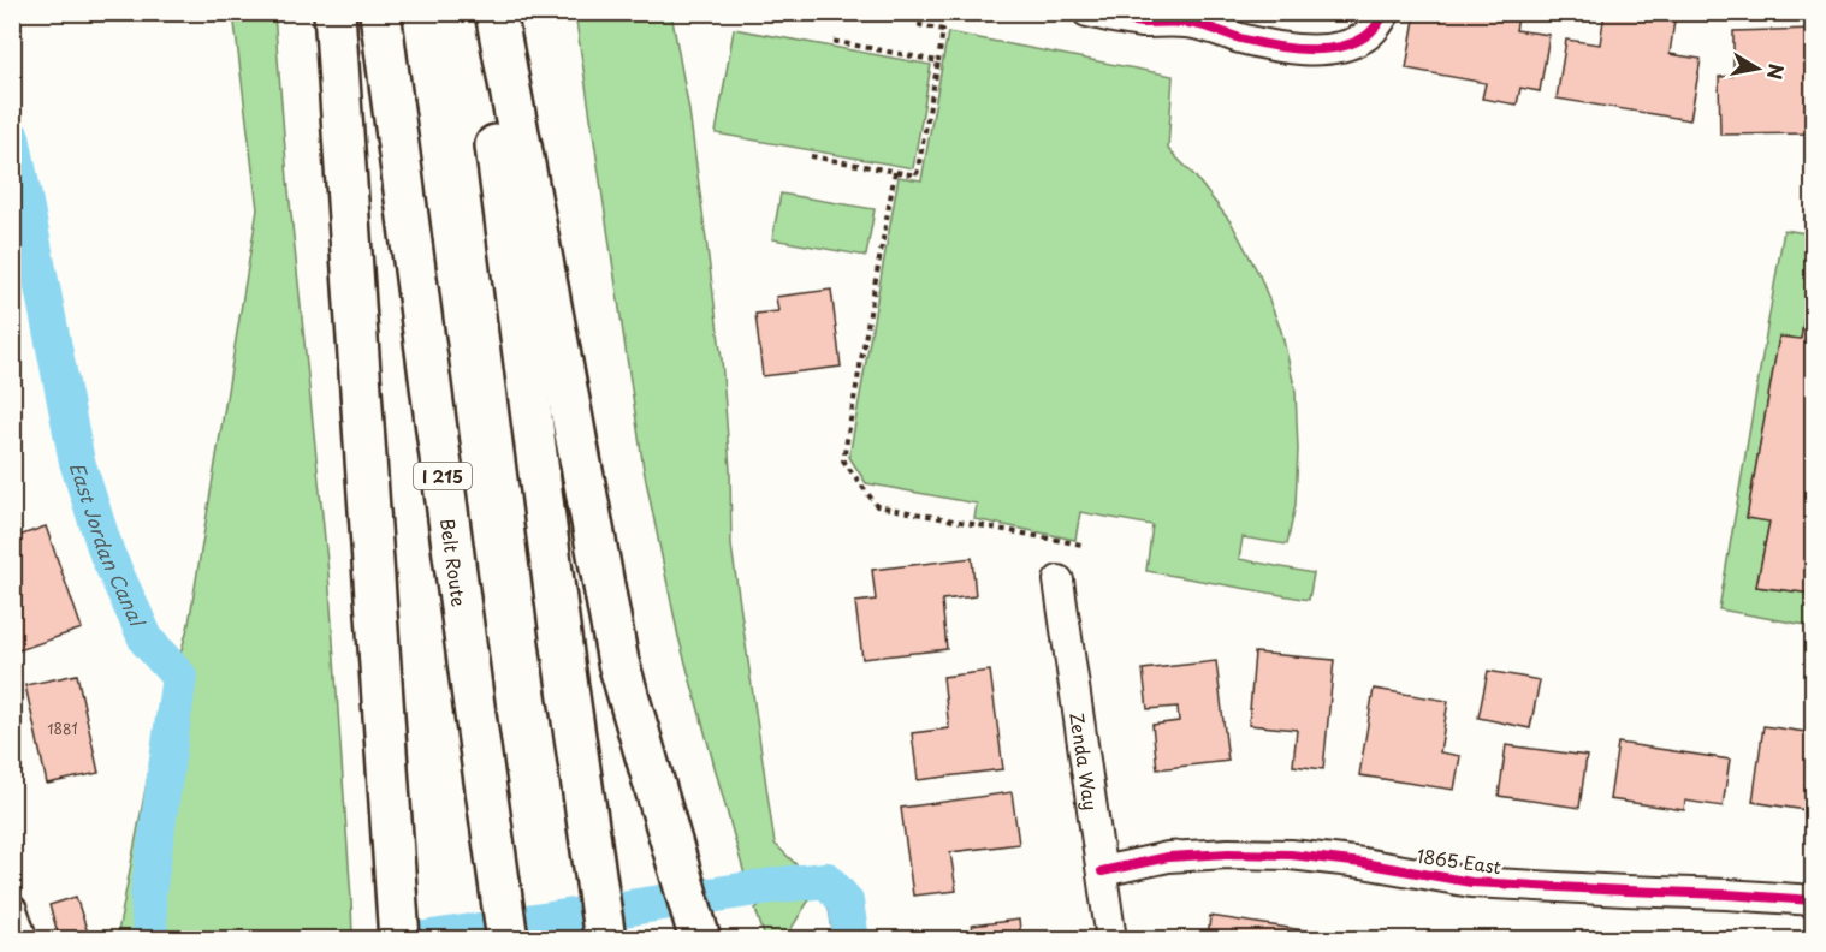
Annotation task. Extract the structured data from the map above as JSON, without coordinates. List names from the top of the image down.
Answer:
{
  "streets": {
    "highway": ["I 215", "Belt Route"],
    "street": ["Zenda Way", "1865 East"]
  },
  "crossings": [
    ["Zenda Way", "1865 East"]
  ],
  "water": ["East Jordan Canal"],
  "house_numbers": ["1881"],
  "north": "right"
}
